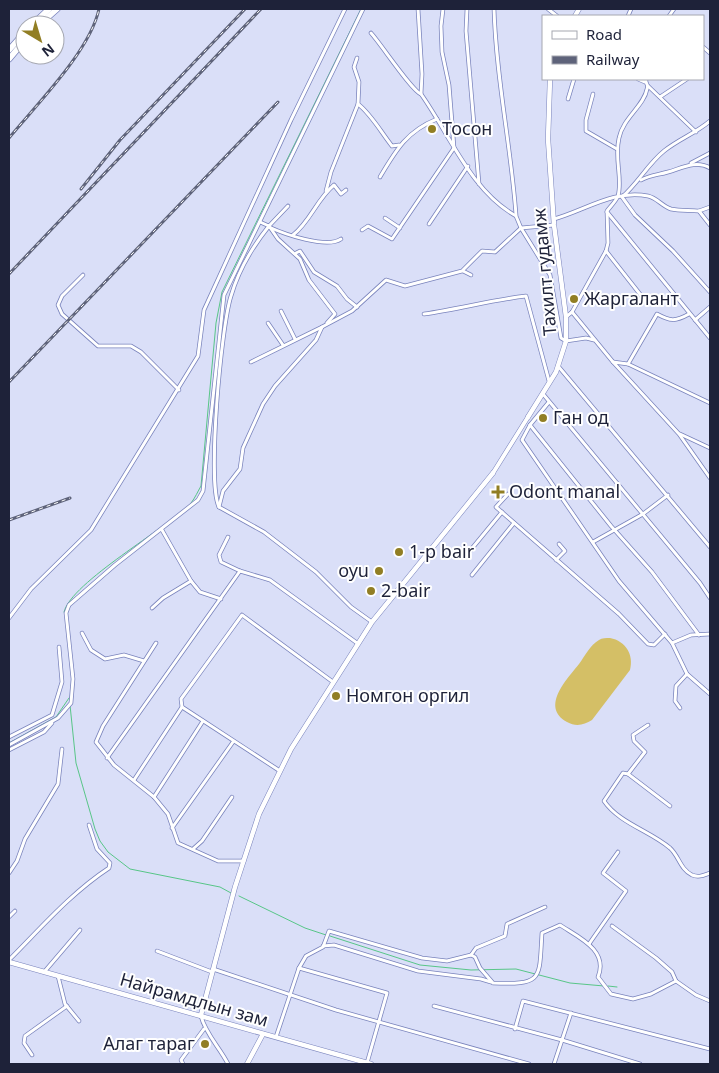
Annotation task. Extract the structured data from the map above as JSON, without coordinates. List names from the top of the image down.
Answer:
{
  "streets": {
    "main road": ["Тахилт гудамж", "Найрамдлын зам"]
  },
  "places": {
    "other": [
      "Тосон",
      "Жаргалант",
      "Ган од",
      "1-p bair",
      "oyu",
      "2-bair",
      "Номгон оргил",
      "Алаг тараг"
    ],
    "health": ["Odont manal"]
  },
  "legend": ["Road", "Railway"],
  "north": "bottom right"
}
